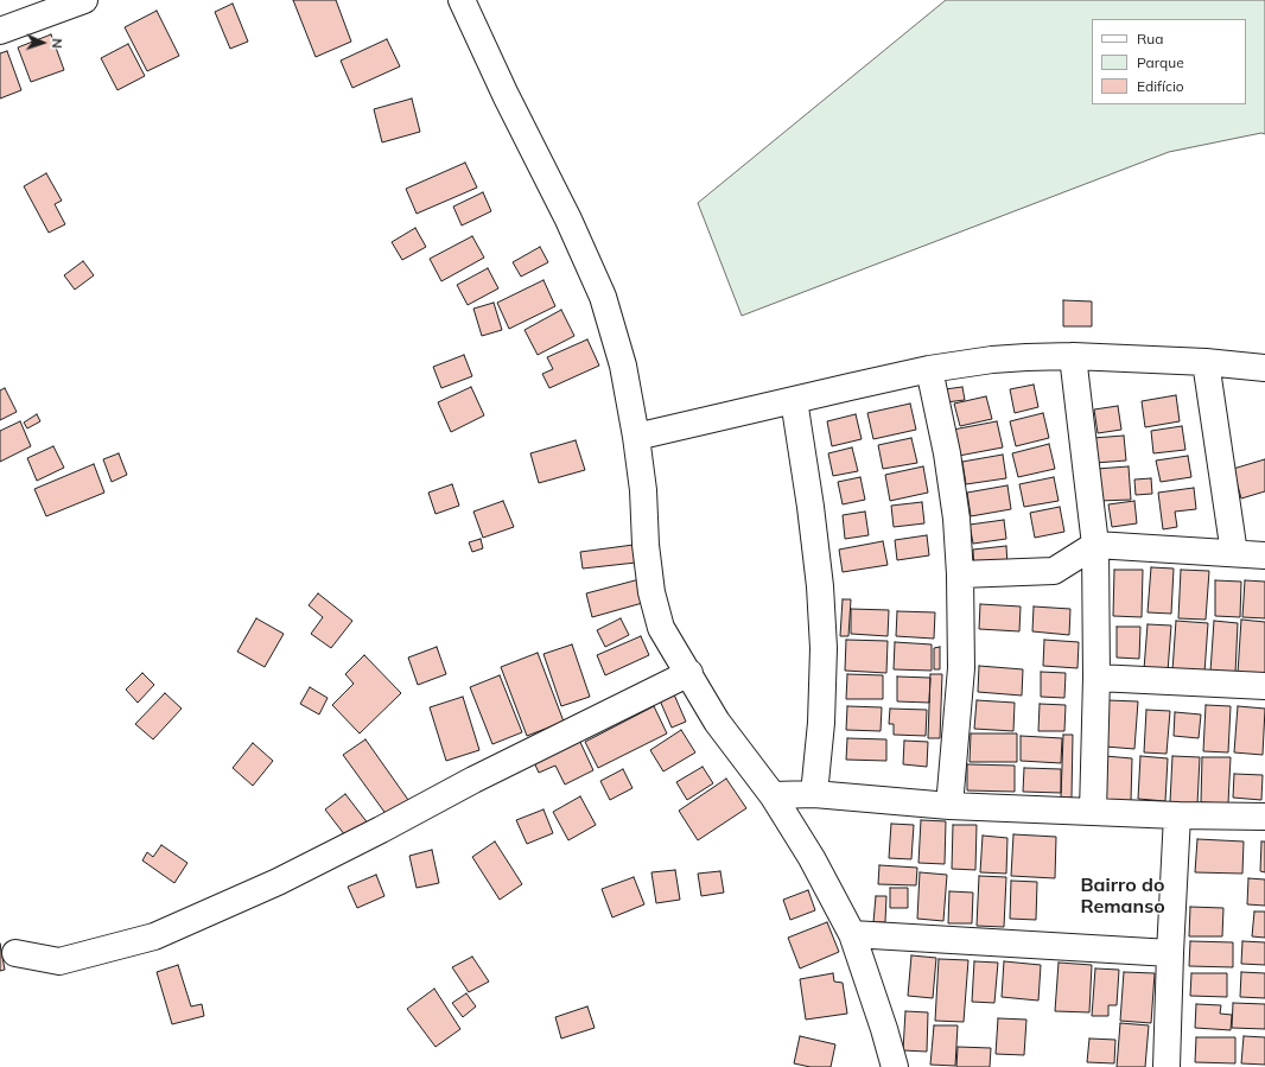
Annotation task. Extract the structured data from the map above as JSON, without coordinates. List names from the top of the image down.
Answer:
{
  "districts": ["Bairro do Remanso"],
  "legend": ["Rua", "Parque", "Edifício"],
  "north": "right"
}
